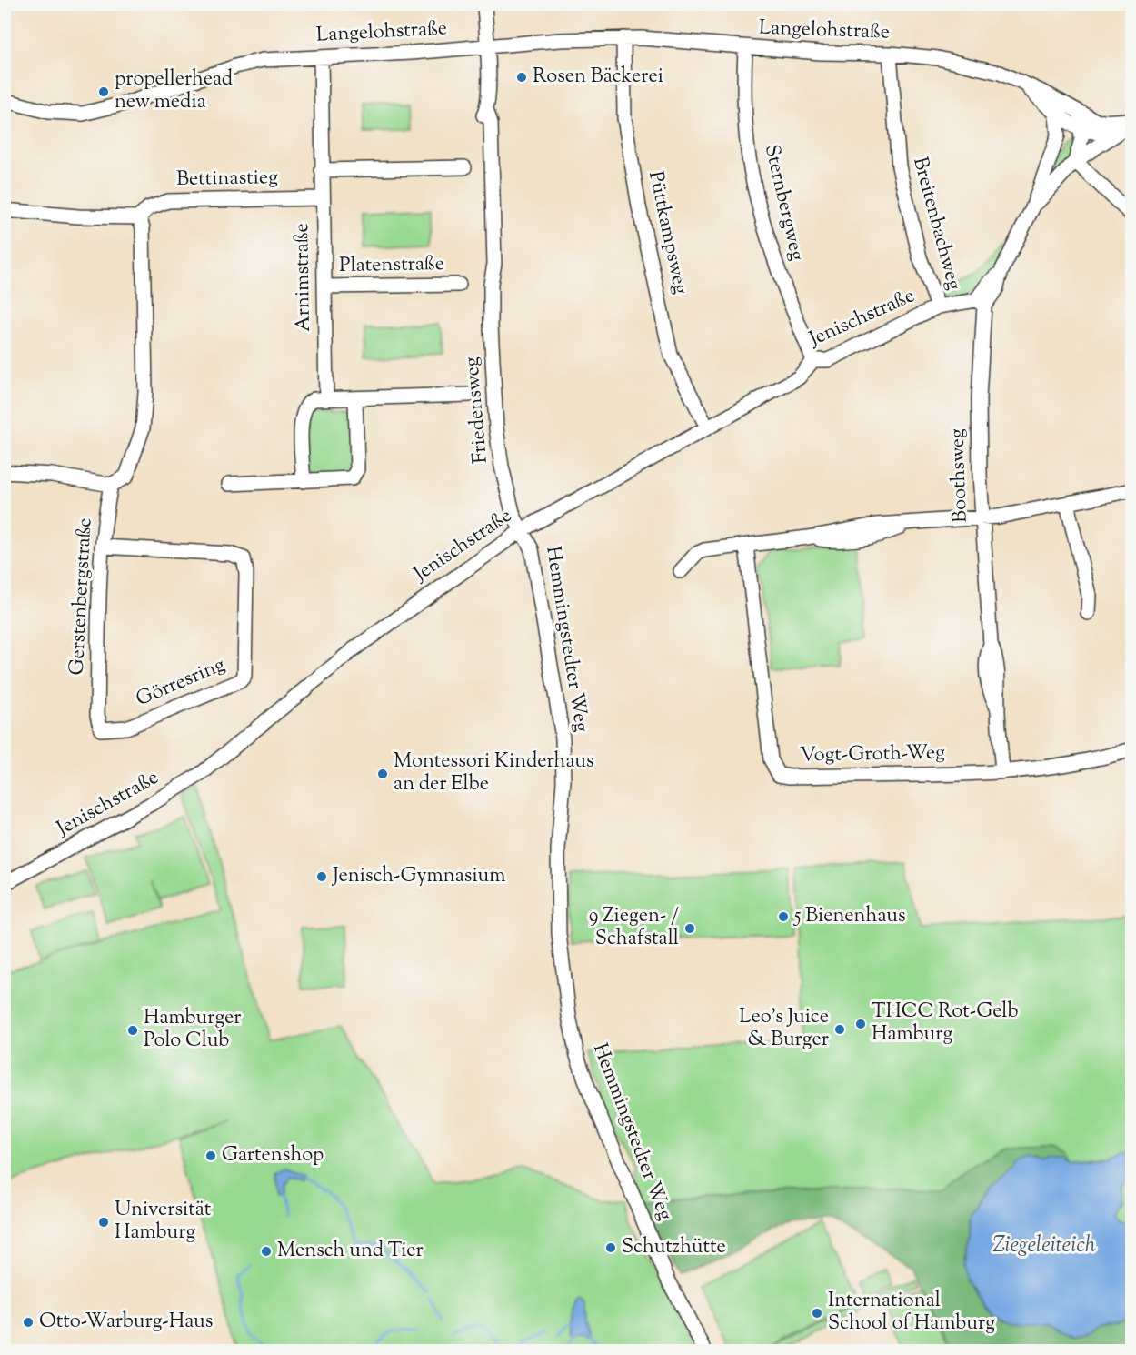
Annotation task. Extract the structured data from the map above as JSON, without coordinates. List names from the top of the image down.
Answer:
{
  "streets": {
    "street": [
      "Langelohstraße",
      "Bettinastieg",
      "Sternbergweg",
      "Breitenbachweg",
      "Püttkampsweg",
      "Platenstraße",
      "Arnimstraße",
      "Jenischstraße",
      "Friedensweg",
      "Boothsweg",
      "Gerstenbergstraße",
      "Hemmingstedter Weg",
      "Görresring",
      "Vogt-Groth-Weg"
    ]
  },
  "crossings": [
    ["Langelohstraße", "Sternbergweg"],
    ["Langelohstraße", "Breitenbachweg"],
    ["Langelohstraße", "Püttkampsweg"],
    ["Langelohstraße", "Arnimstraße"],
    ["Langelohstraße", "Friedensweg"],
    ["Bettinastieg", "Arnimstraße"],
    ["Sternbergweg", "Jenischstraße"],
    ["Breitenbachweg", "Jenischstraße"],
    ["Püttkampsweg", "Jenischstraße"],
    ["Platenstraße", "Arnimstraße"],
    ["Jenischstraße", "Friedensweg"],
    ["Jenischstraße", "Boothsweg"],
    ["Jenischstraße", "Hemmingstedter Weg"],
    ["Friedensweg", "Hemmingstedter Weg"],
    ["Boothsweg", "Vogt-Groth-Weg"],
    ["Gerstenbergstraße", "Görresring"]
  ],
  "water": ["Ziegeleiteich"],
  "places": [
    "Rosen Bäckerei",
    "propellerhead new media",
    "Montessori Kinderhaus an der Elbe",
    "Jenisch-Gymnasium",
    "5 Bienenhaus",
    "9 Ziegen- / Schafstall",
    "THCC Rot-Gelb Hamburg",
    "Leo's Juice & Burger",
    "Hamburger Polo Club",
    "Gartenshop",
    "Universität Hamburg",
    "Schutzhütte",
    "Mensch und Tier",
    "International School of Hamburg",
    "Otto-Warburg-Haus"
  ]
}
